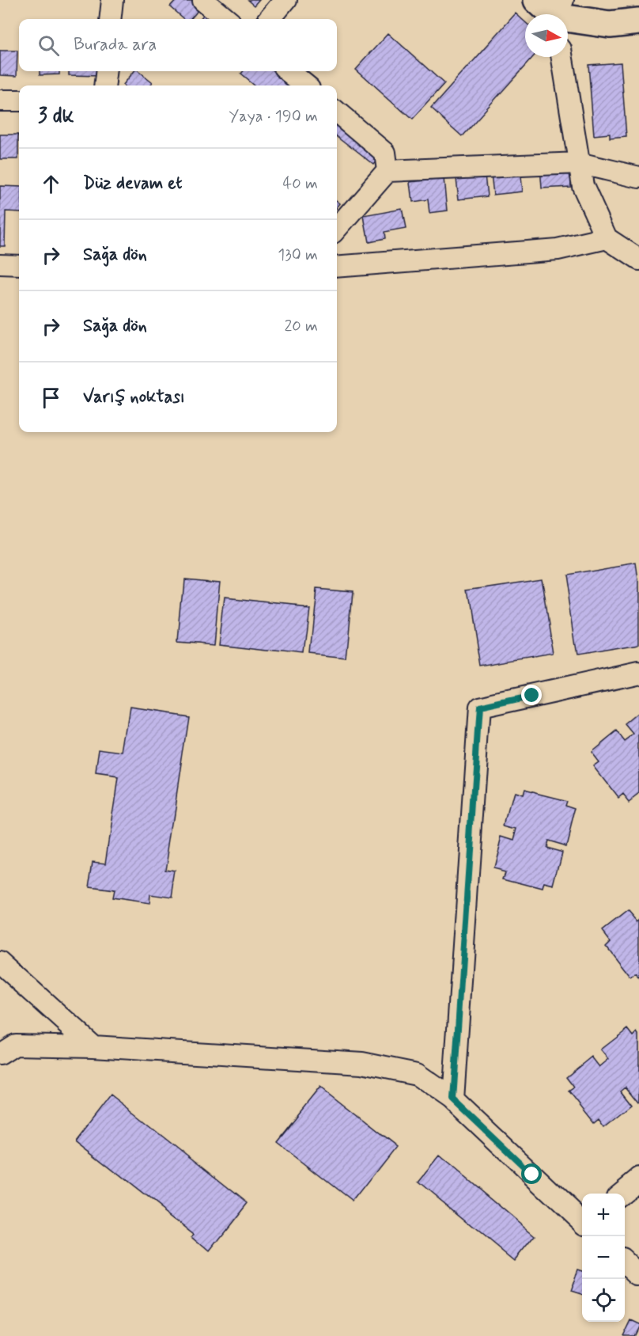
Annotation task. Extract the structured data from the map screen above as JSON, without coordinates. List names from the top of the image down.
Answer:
{
  "north": "right",
  "page": {
    "search": "Burada ara",
    "heading": ["3 dk", "Yaya · 190 m"],
    "list": [
      ["Düz devam et", "40 m"],
      ["Sağa dön", "130 m"],
      ["Sağa dön", "20 m"],
      "Varış noktası"
    ],
    "map_buttons": ["+", "−"]
  }
}
